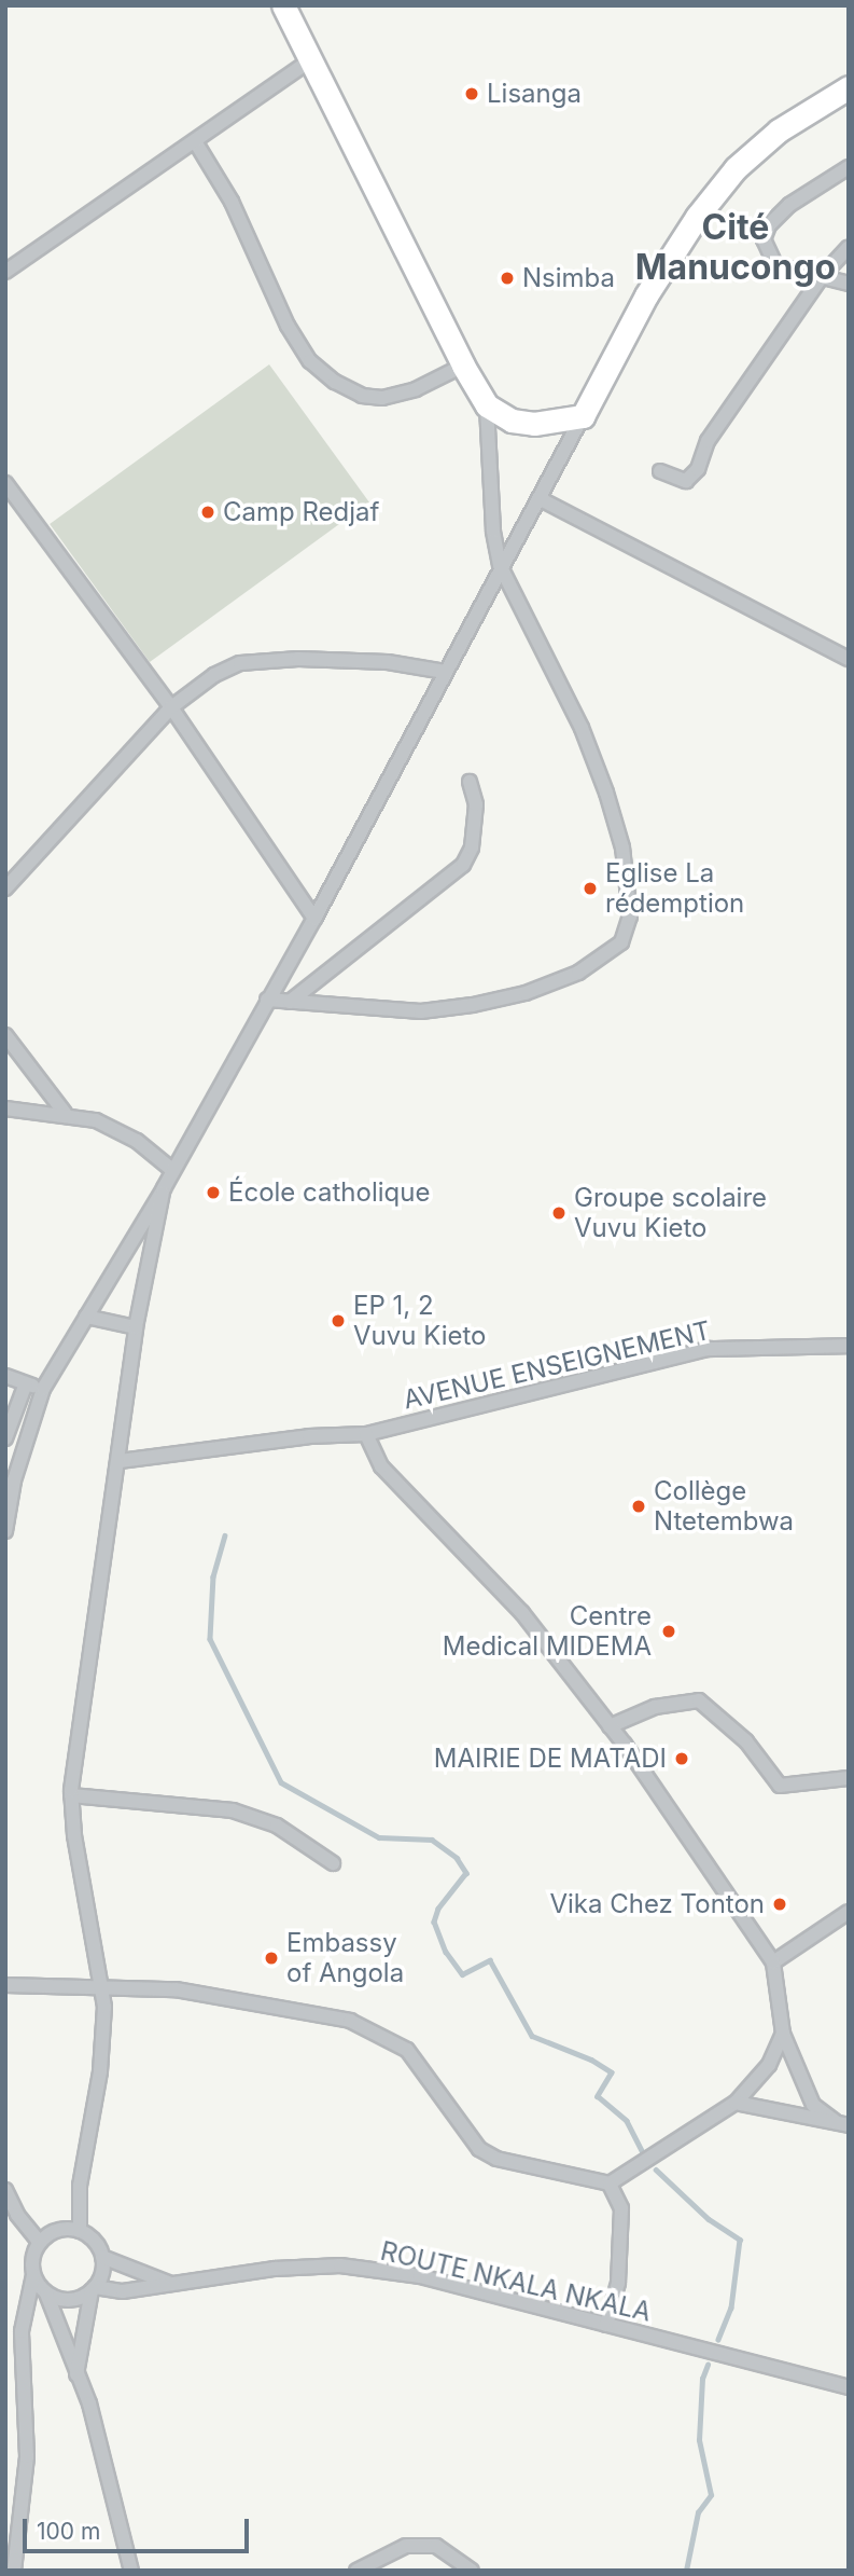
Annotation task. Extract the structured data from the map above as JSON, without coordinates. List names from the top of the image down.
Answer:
{
  "streets": {
    "street": ["AVENUE ENSEIGNEMENT", "ROUTE NKALA NKALA"]
  },
  "districts": ["Cité Manucongo"],
  "places": [
    "Lisanga",
    "Nsimba",
    "Camp Redjaf",
    "Eglise La rédemption",
    "École catholique",
    "Groupe scolaire Vuvu Kieto",
    "EP 1, 2 Vuvu Kieto",
    "Collège Ntetembwa",
    "Centre Medical MIDEMA",
    "MAIRIE DE MATADI",
    "Vika Chez Tonton",
    "Embassy of Angola"
  ],
  "scale_bar": "100 m"
}
